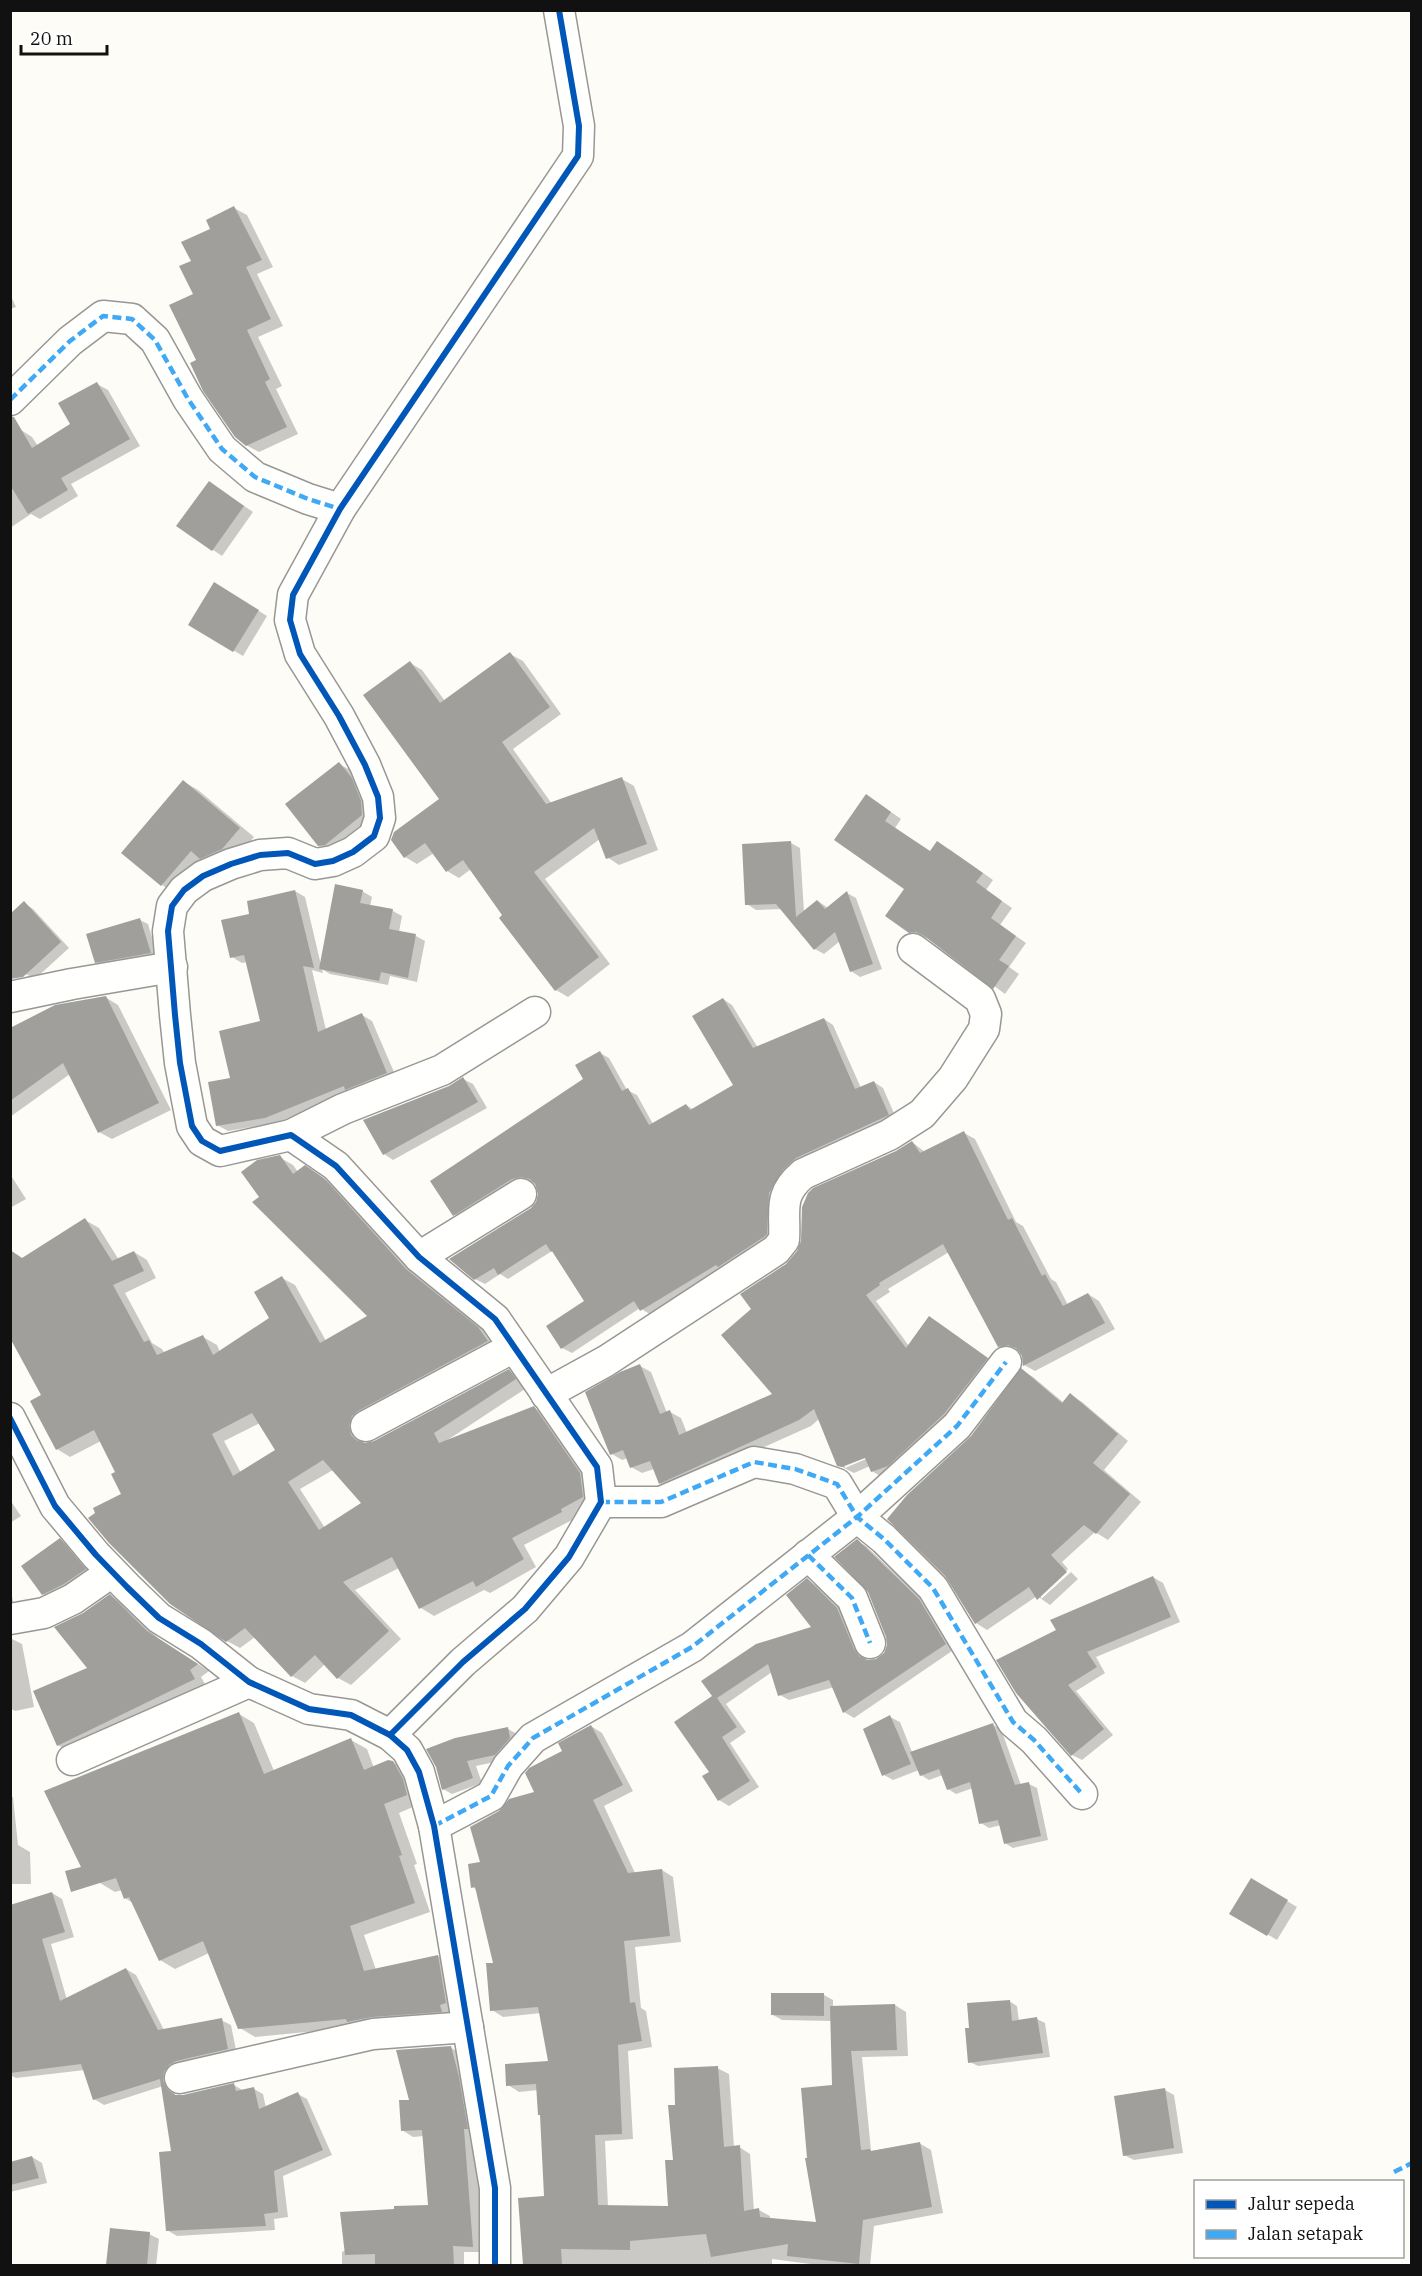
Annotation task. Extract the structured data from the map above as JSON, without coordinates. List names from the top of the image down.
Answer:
{
  "legend": ["Jalur sepeda", "Jalan setapak"],
  "scale_bar": "20 m"
}
